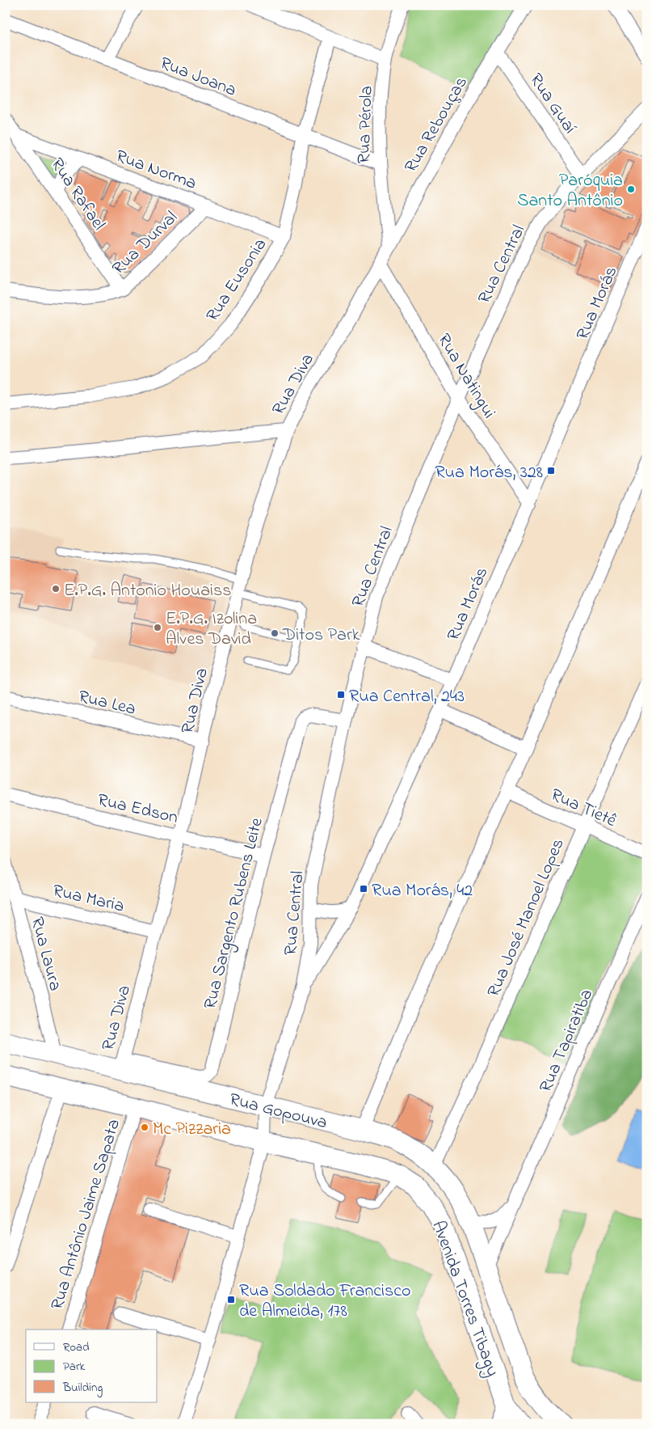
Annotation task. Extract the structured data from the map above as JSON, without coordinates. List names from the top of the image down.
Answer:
{
  "streets": {
    "main road": ["Rua Gopouva", "Avenida Torres Tibagy"],
    "street": [
      "Rua Joana",
      "Rua Guaí",
      "Rua Rebouças",
      "Rua Pérola",
      "Rua Norma",
      "Rua Rafael",
      "Rua Durval",
      "Rua Central",
      "Rua Eusonia",
      "Rua Morás",
      "Rua Natingui",
      "Rua Diva",
      "Rua Lea",
      "Rua Tietê",
      "Rua Edson",
      "Rua Maria",
      "Rua Sargento Rubens Leite",
      "Rua José Manoel Lopes",
      "Rua Laura",
      "Rua Tapiratiba",
      "Rua Antônio Jaime Sapata"
    ]
  },
  "crossings": [
    ["Rua Joana", "Rua Pérola"],
    ["Rua Joana", "Rua Eusonia"],
    ["Rua Guaí", "Rua Rebouças"],
    ["Rua Guaí", "Rua Central"],
    ["Rua Rebouças", "Rua Pérola"],
    ["Rua Rebouças", "Rua Natingui"],
    ["Rua Rebouças", "Rua Diva"],
    ["Rua Norma", "Rua Rafael"],
    ["Rua Norma", "Rua Durval"],
    ["Rua Norma", "Rua Eusonia"],
    ["Rua Rafael", "Rua Durval"],
    ["Rua Central", "Rua Morás"],
    ["Rua Central", "Rua Natingui"],
    ["Rua Central", "Rua Sargento Rubens Leite"],
    ["Rua Central", "Rua Gopouva"],
    ["Rua Central", "Avenida Torres Tibagy"],
    ["Rua Morás", "Rua Natingui"],
    ["Rua Natingui", "Rua Diva"],
    ["Rua Diva", "Rua Lea"],
    ["Rua Diva", "Rua Edson"],
    ["Rua Diva", "Rua Maria"],
    ["Rua Diva", "Rua Sargento Rubens Leite"],
    ["Rua Diva", "Rua Gopouva"],
    ["Rua Tietê", "Rua José Manoel Lopes"],
    ["Rua Edson", "Rua Sargento Rubens Leite"],
    ["Rua Maria", "Rua Laura"],
    ["Rua Sargento Rubens Leite", "Rua Gopouva"],
    ["Rua José Manoel Lopes", "Rua Gopouva"],
    ["Rua Laura", "Rua Gopouva"],
    ["Rua Tapiratiba", "Rua Gopouva"],
    ["Rua Antônio Jaime Sapata", "Avenida Torres Tibagy"]
  ],
  "places": {
    "other": [
      "Paróquia Santo Antônio",
      "E.P.G. Antonio Houaiss",
      "E.P.G. Izolina Alves David",
      "Ditos Park",
      "Mc Pizzaria"
    ],
    "transit": [
      "Rua Morás, 328",
      "Rua Central, 243",
      "Rua Morás, 42",
      "Rua Soldado Francisco de Almeida, 178"
    ]
  },
  "legend": ["Road", "Park", "Building"]
}
